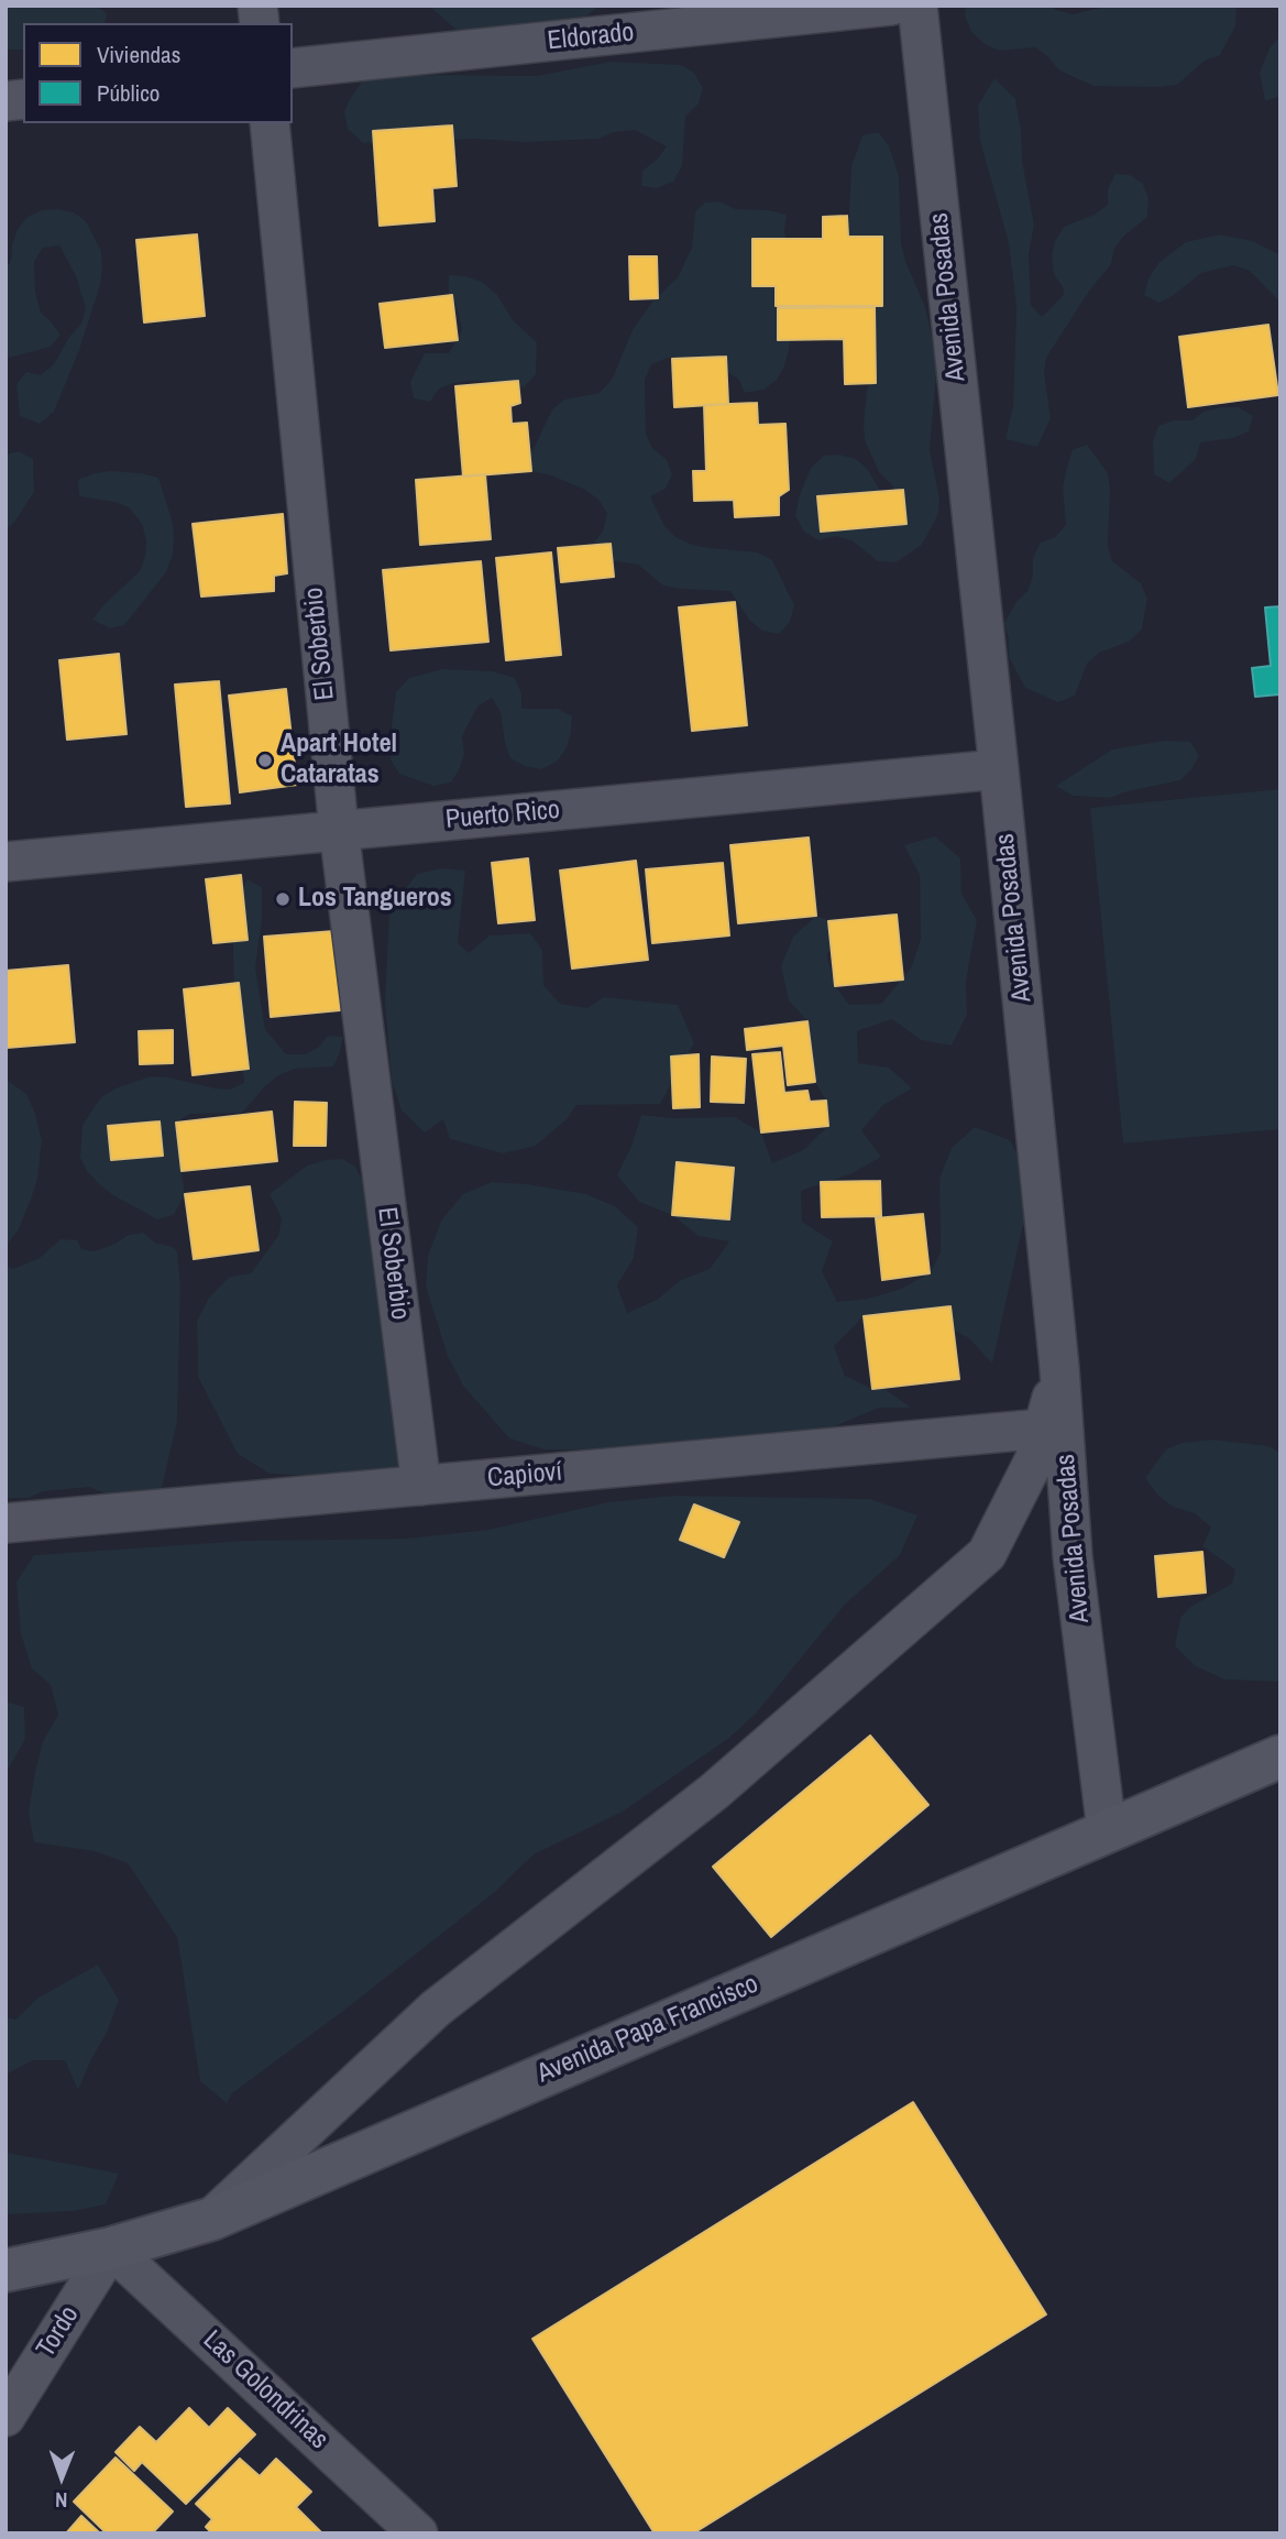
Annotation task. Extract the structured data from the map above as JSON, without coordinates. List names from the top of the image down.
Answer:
{
  "streets": {
    "main road": ["Avenida Papa Francisco"],
    "street": [
      "Eldorado",
      "Avenida Posadas",
      "El Soberbio",
      "Puerto Rico",
      "Capioví",
      "Tordo",
      "Las Golondrinas"
    ]
  },
  "crossings": [
    ["Avenida Posadas", "Puerto Rico"],
    ["Avenida Posadas", "Avenida Papa Francisco"],
    ["El Soberbio", "Puerto Rico"],
    ["El Soberbio", "Capioví"],
    ["Avenida Papa Francisco", "Tordo"],
    ["Avenida Papa Francisco", "Las Golondrinas"],
    ["Tordo", "Las Golondrinas"]
  ],
  "places": ["Apart Hotel Cataratas", "Los Tangueros"],
  "legend": ["Viviendas", "Público"],
  "north": "bottom"
}
